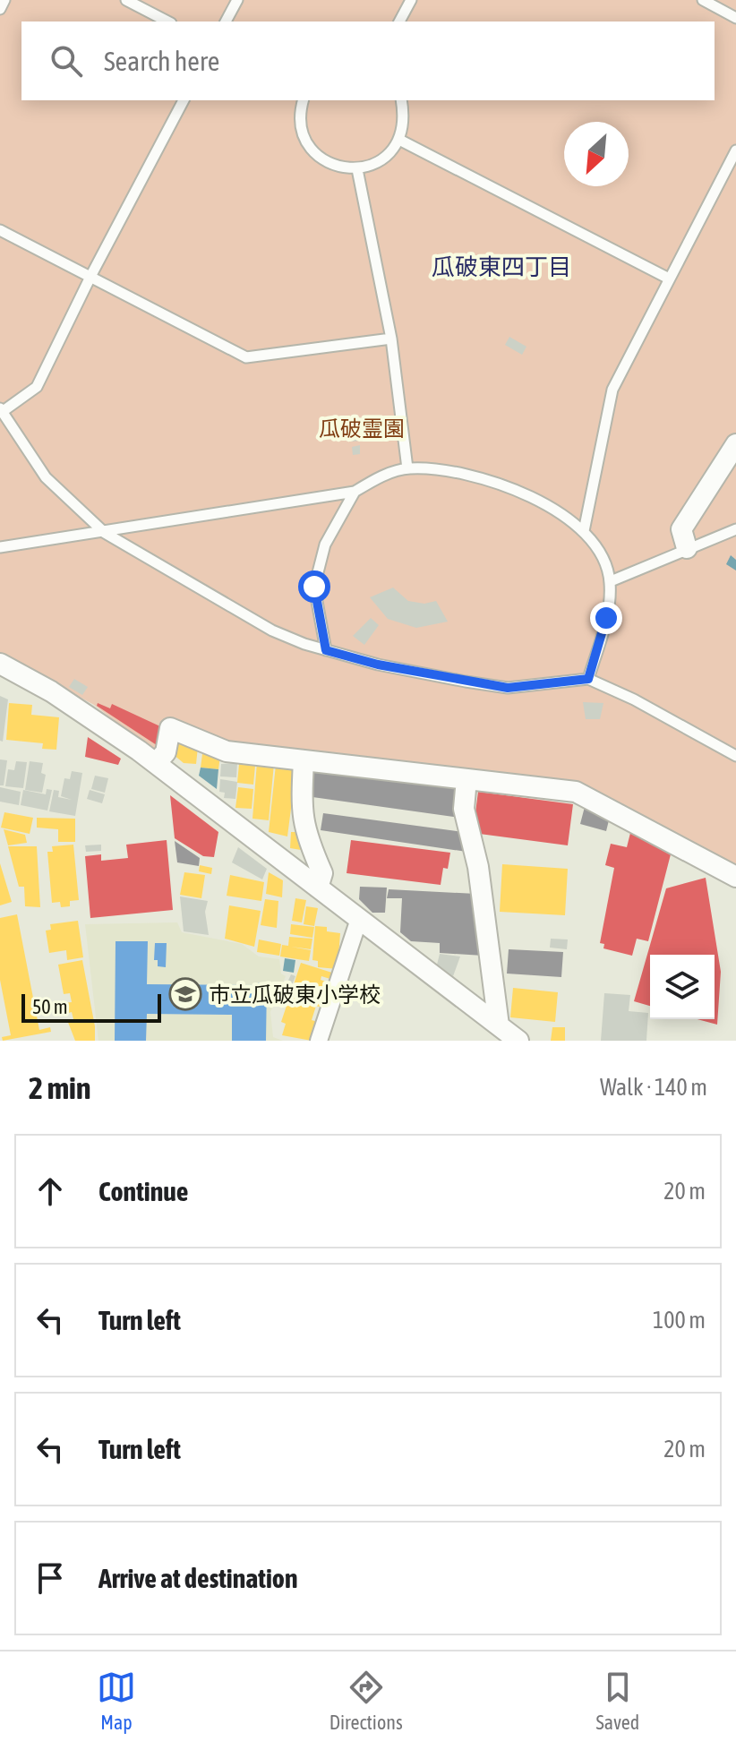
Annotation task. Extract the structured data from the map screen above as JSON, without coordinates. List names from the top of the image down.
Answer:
{
  "districts": ["瓜破東四丁目"],
  "parks": ["瓜破霊園"],
  "places": {
    "school or university": ["市立瓜破東小学校"]
  },
  "scale_bar": "50 m",
  "north": "bottom left",
  "page": {
    "search": "Search here",
    "scale": "50 m",
    "heading": ["2 min", "Walk · 140 m"],
    "list": [
      ["Continue", "20 m"],
      ["Turn left", "100 m"],
      ["Turn left", "20 m"],
      "Arrive at destination"
    ],
    "nav": ["Map", "Directions", "Saved"]
  }
}
